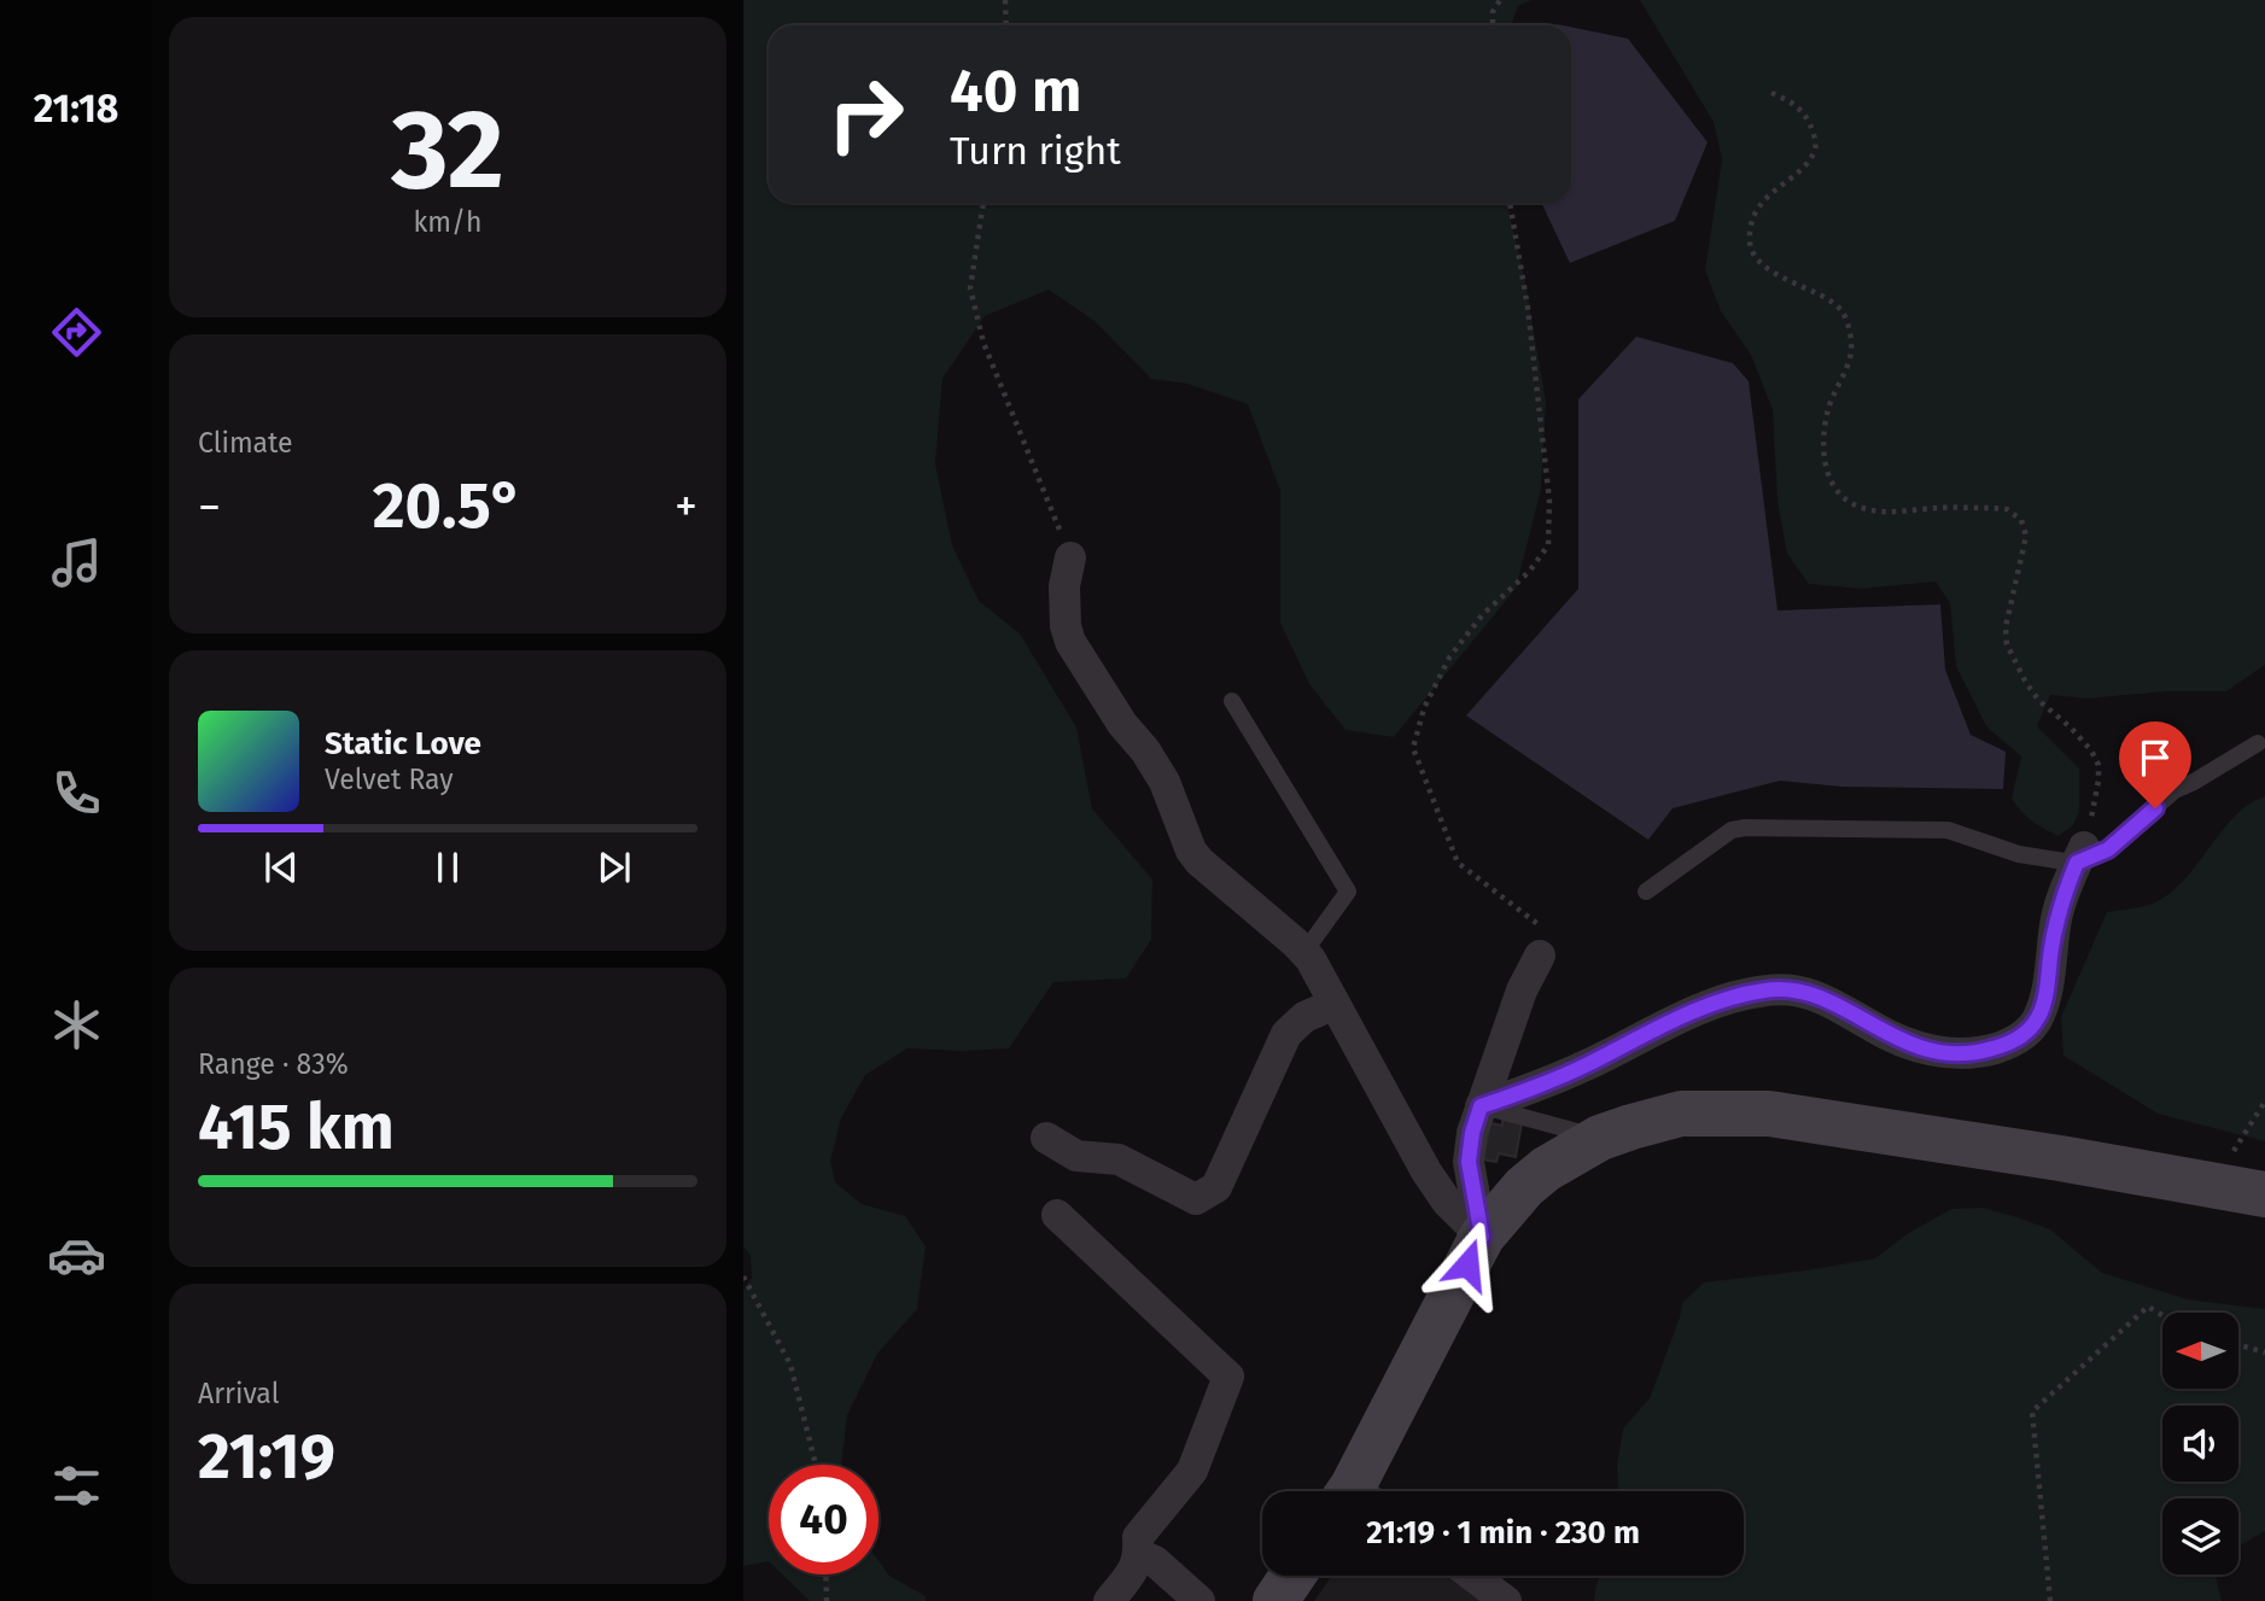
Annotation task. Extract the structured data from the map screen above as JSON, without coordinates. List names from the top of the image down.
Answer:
{
  "north": "left",
  "page": {
    "tabs": "21:18",
    "tile": [
      ["32", "km/h"],
      "Climate",
      ["Range · 83%", "415 km"],
      ["Arrival", "21:19"]
    ],
    "turn": ["40 m", "Turn right"],
    "heat": ["−", "20.5°", "+"],
    "song": ["Static Love", "Velvet Ray"],
    "limit": "40",
    "trip": "21:19 · 1 min · 230 m"
  }
}
